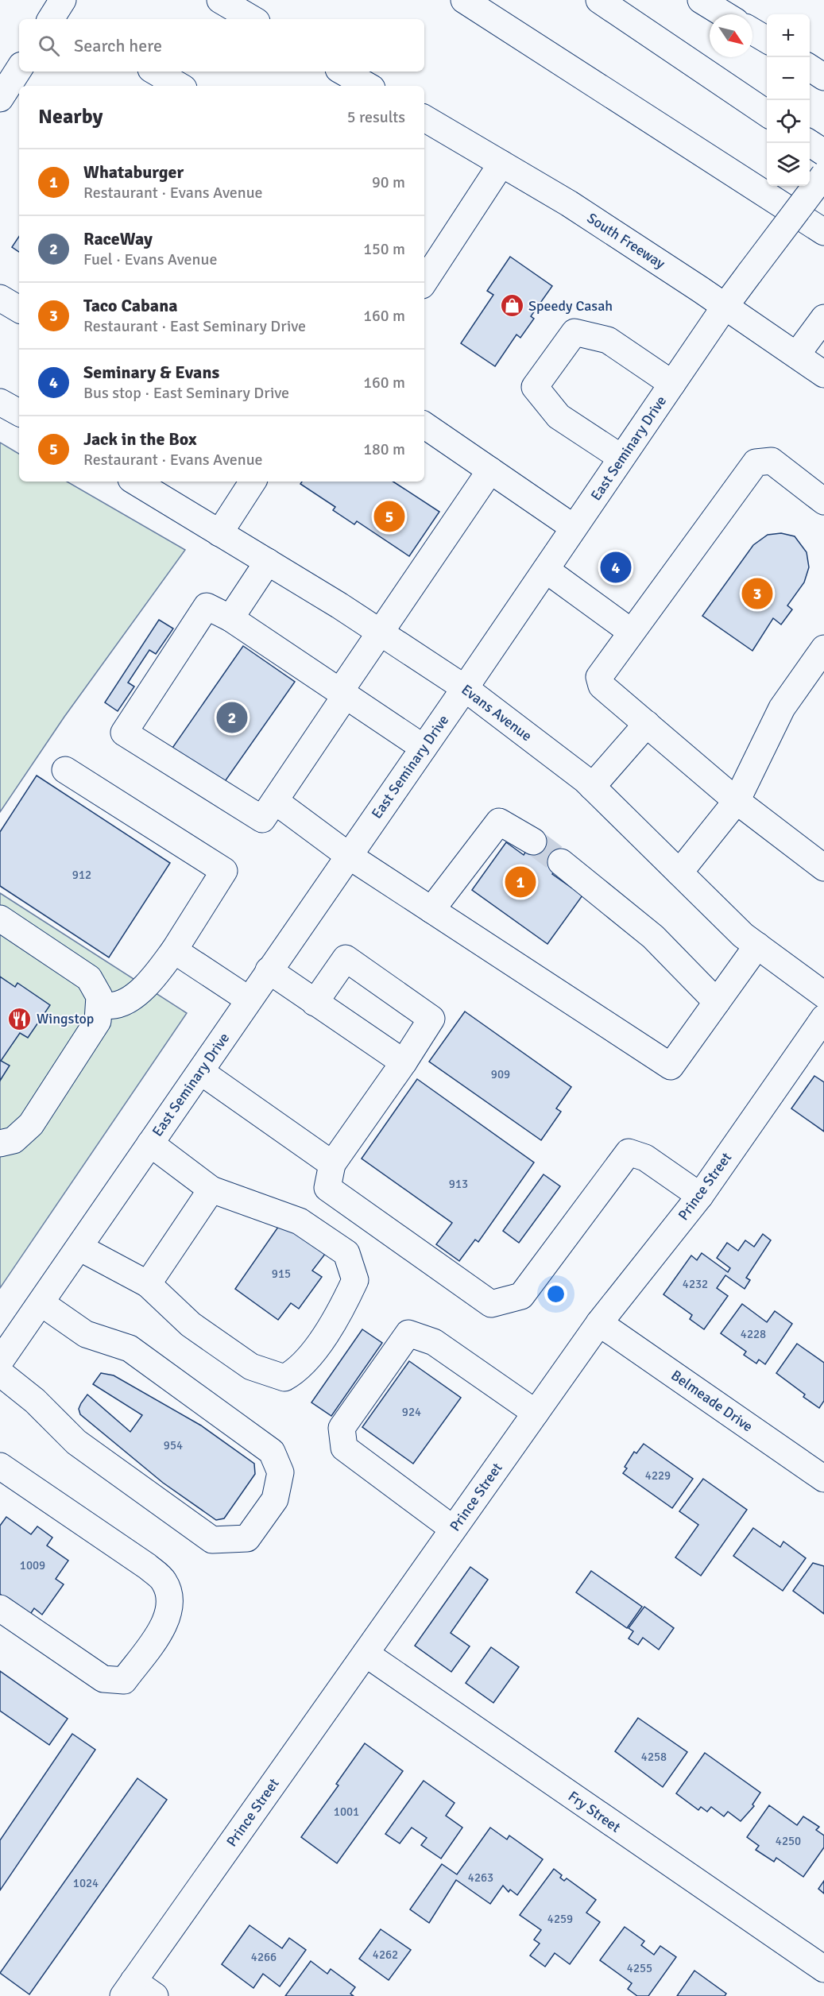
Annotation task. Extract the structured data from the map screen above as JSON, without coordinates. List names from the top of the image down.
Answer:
{
  "streets": {
    "main road": [
      "South Freeway",
      "East Seminary Drive",
      "Evans Avenue",
      "Prince Street",
      "Belmeade Drive",
      "Fry Street"
    ]
  },
  "crossings": [
    ["South Freeway", "East Seminary Drive"],
    ["East Seminary Drive", "Evans Avenue"],
    ["Prince Street", "Belmeade Drive"],
    ["Prince Street", "Fry Street"]
  ],
  "places": {
    "shop": ["Speedy Casah"],
    "restaurant": ["Wingstop"]
  },
  "house_numbers": [
    "912",
    "909",
    "913",
    "915",
    "4232",
    "4228",
    "924",
    "954",
    "4229",
    "1009",
    "4258",
    "1001",
    "4250",
    "4263",
    "1024",
    "4259",
    "4262",
    "4266",
    "4255"
  ],
  "north": "bottom right",
  "page": {
    "map_buttons": ["+", "−"],
    "search": "Search here",
    "heading": ["Nearby", "5 results"],
    "list": [
      {
        "mark": "1",
        "name": "Whataburger",
        "note": "Restaurant · Evans Avenue",
        "value": "90 m"
      },
      {
        "mark": "2",
        "name": "RaceWay",
        "note": "Fuel · Evans Avenue",
        "value": "150 m"
      },
      {
        "mark": "3",
        "name": "Taco Cabana",
        "note": "Restaurant · East Seminary Drive",
        "value": "160 m"
      },
      {
        "mark": "4",
        "name": "Seminary & Evans",
        "note": "Bus stop · East Seminary Drive",
        "value": "160 m"
      },
      {
        "mark": "5",
        "name": "Jack in the Box",
        "note": "Restaurant · Evans Avenue",
        "value": "180 m"
      }
    ],
    "pins": [
      "5",
      "4",
      "3",
      "2",
      "1"
    ]
  }
}
